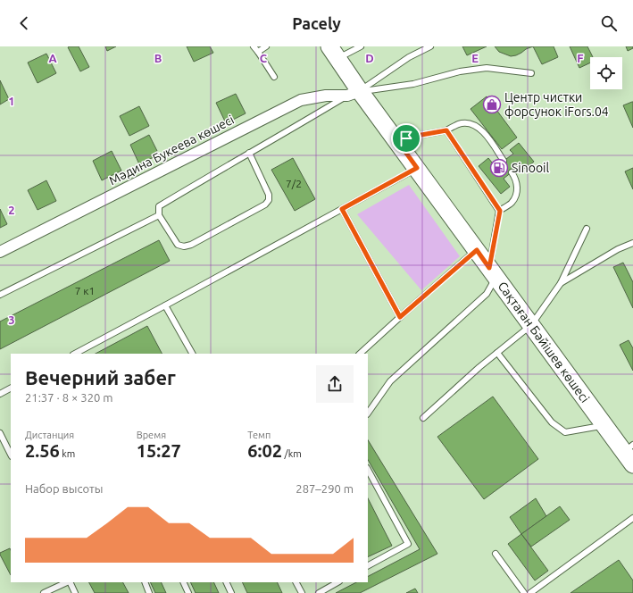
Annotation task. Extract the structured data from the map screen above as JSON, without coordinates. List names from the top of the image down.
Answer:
{
  "streets": {
    "main road": ["Сақтаған Бәйішев көшесі"],
    "street": ["Мәдина Букеева көшесі"]
  },
  "crossings": [
    ["Мәдина Букеева көшесі", "Сақтаған Бәйішев көшесі"]
  ],
  "places": {
    "shop": ["Центр чистки форсунок iFors.04"],
    "fuel station": ["Sinooil"]
  },
  "house_numbers": ["7/2", "7 к1"],
  "page": {
    "header": "Pacely",
    "heading": ["Вечерний забег", "21:37 · 8 × 320 m"],
    "stats": [
      ["Дистанция", "2.56 km"],
      ["Время", "15:27"],
      ["Темп", "6:02 /km"]
    ],
    "chart": ["Набор высоты", "287–290 m"]
  },
  "grid": {
    "columns": [
      "A",
      "B",
      "C",
      "D",
      "E",
      "F"
    ],
    "rows": ["1", "2", "3"]
  }
}
